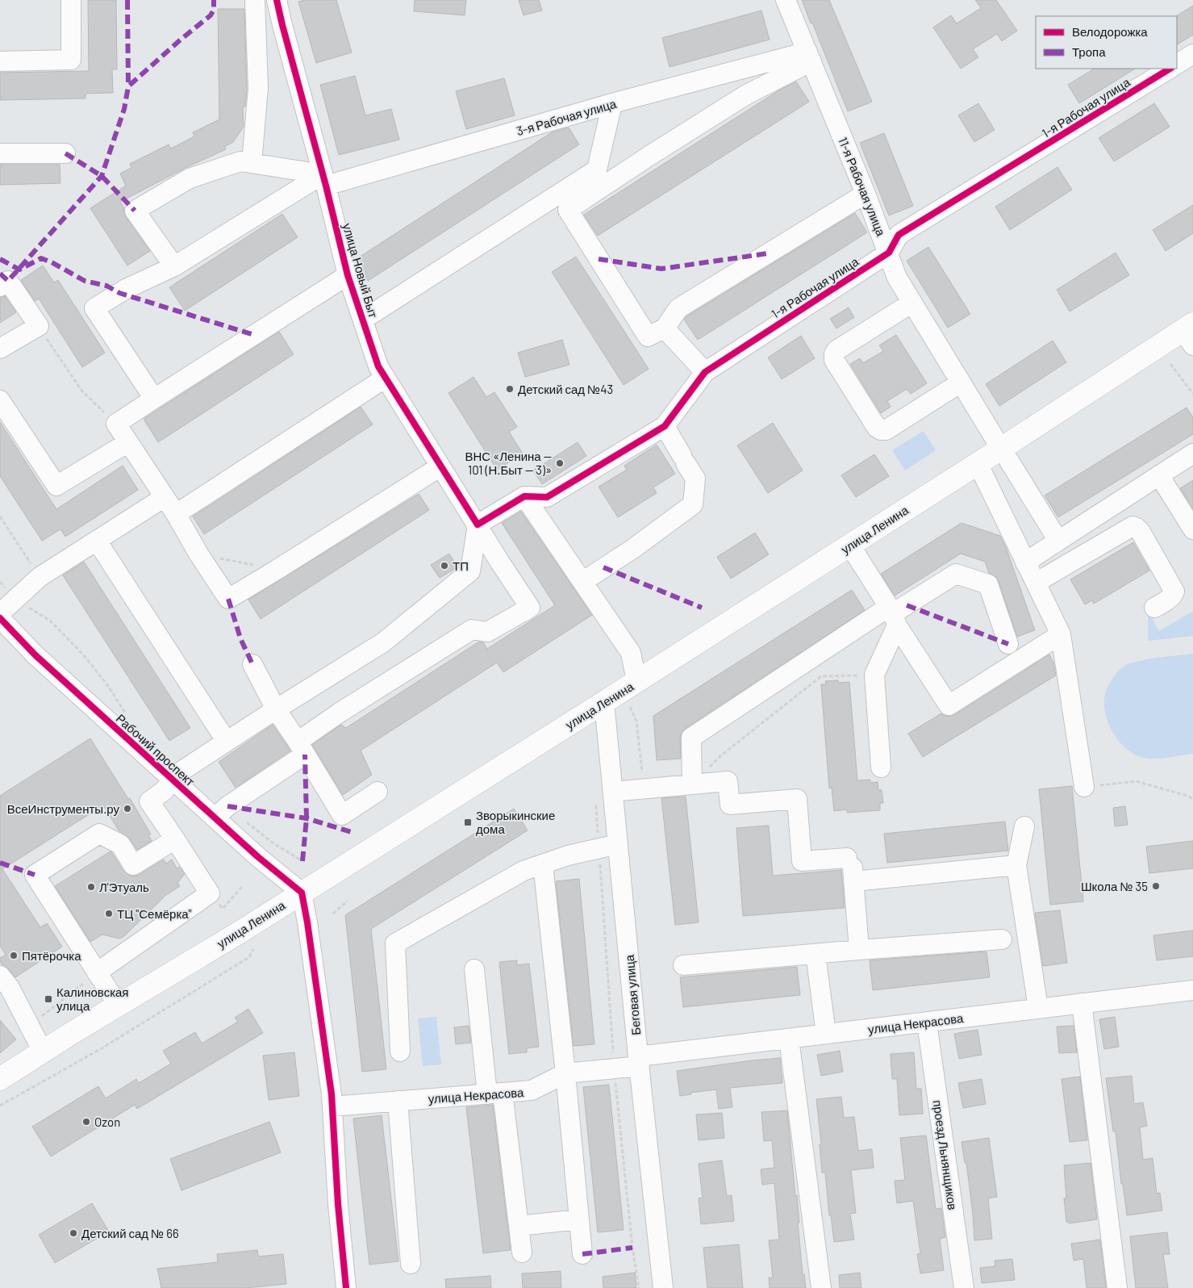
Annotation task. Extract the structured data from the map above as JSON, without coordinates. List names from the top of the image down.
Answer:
{
  "streets": {
    "main road": ["улица Ленина"],
    "street": [
      "1-я Рабочая улица",
      "3-я Рабочая улица",
      "11-я Рабочая улица",
      "улица Новый Быт",
      "Рабочий проспект",
      "Беговая улица",
      "улица Некрасова",
      "проезд Льнянщиков"
    ]
  },
  "crossings": [
    ["1-я Рабочая улица", "11-я Рабочая улица"],
    ["3-я Рабочая улица", "11-я Рабочая улица"],
    ["3-я Рабочая улица", "улица Новый Быт"],
    ["11-я Рабочая улица", "улица Ленина"],
    ["улица Ленина", "Рабочий проспект"],
    ["улица Ленина", "Беговая улица"],
    ["Беговая улица", "улица Некрасова"],
    ["улица Некрасова", "проезд Льнянщиков"]
  ],
  "places": {
    "other": [
      "Детский сад №43",
      "ВНС «Ленина — 101 (Н.Быт — 3)»",
      "ТП",
      "ВсеИнструменты.ру",
      "Школа № 35",
      "Л'Этуаль",
      "ТЦ \"Семёрка\"",
      "Пятёрочка",
      "Ozon",
      "Детский сад № 66"
    ],
    "transit": ["Зворыкинские дома", "Калиновская улица"]
  },
  "legend": ["Велодорожка", "Тропа"]
}
